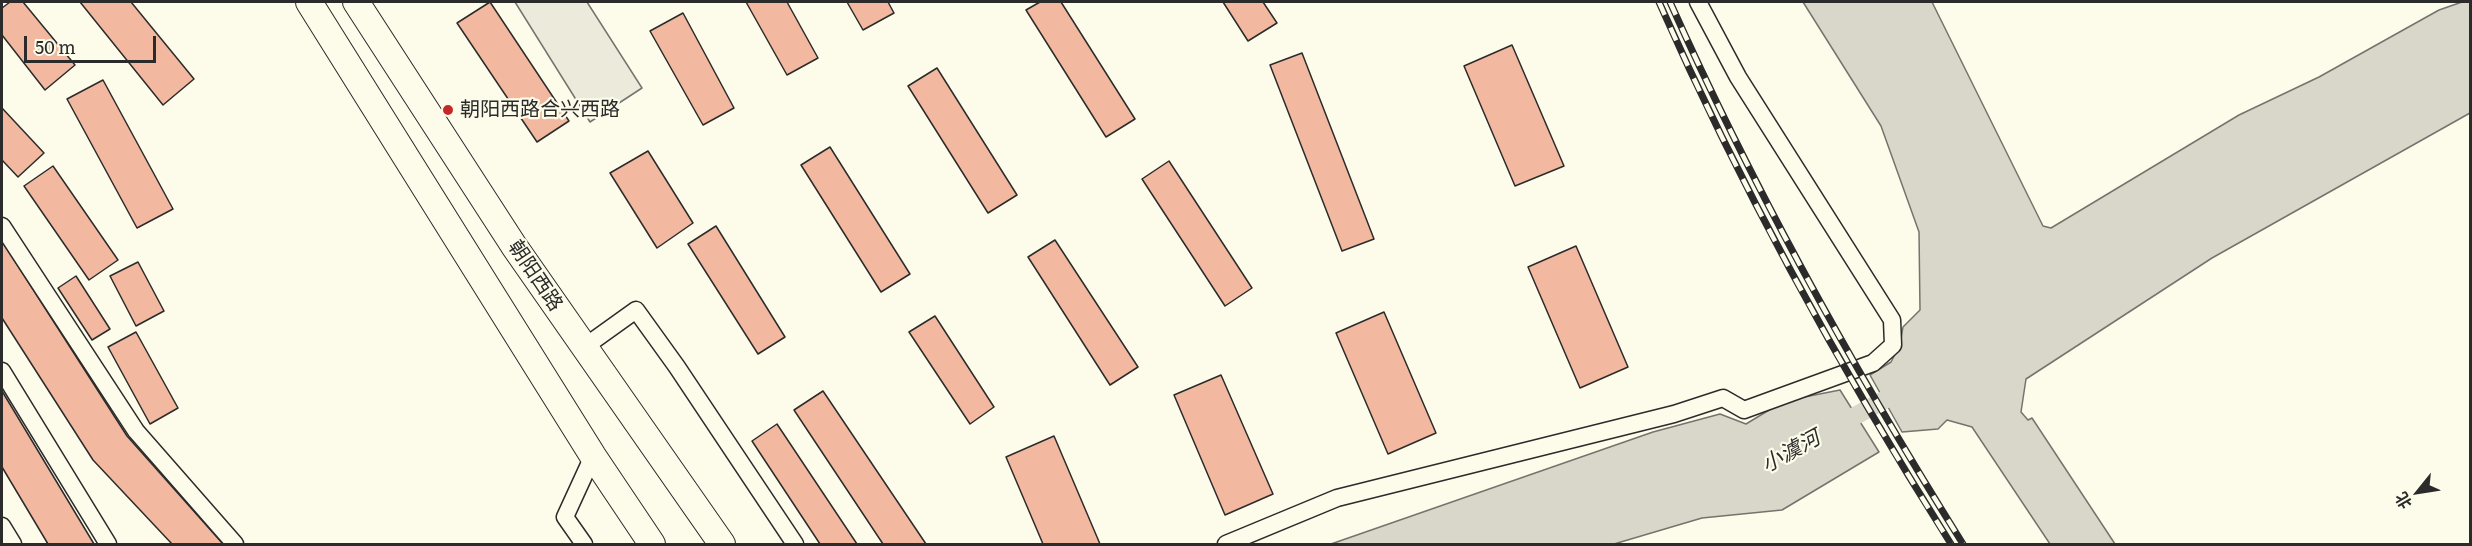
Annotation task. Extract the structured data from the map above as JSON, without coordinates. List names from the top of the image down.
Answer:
{
  "streets": {
    "main road": ["朝阳西路"]
  },
  "water": ["小澞河"],
  "places": ["朝阳西路合兴西路"],
  "scale_bar": "50 m",
  "north": "bottom left"
}
